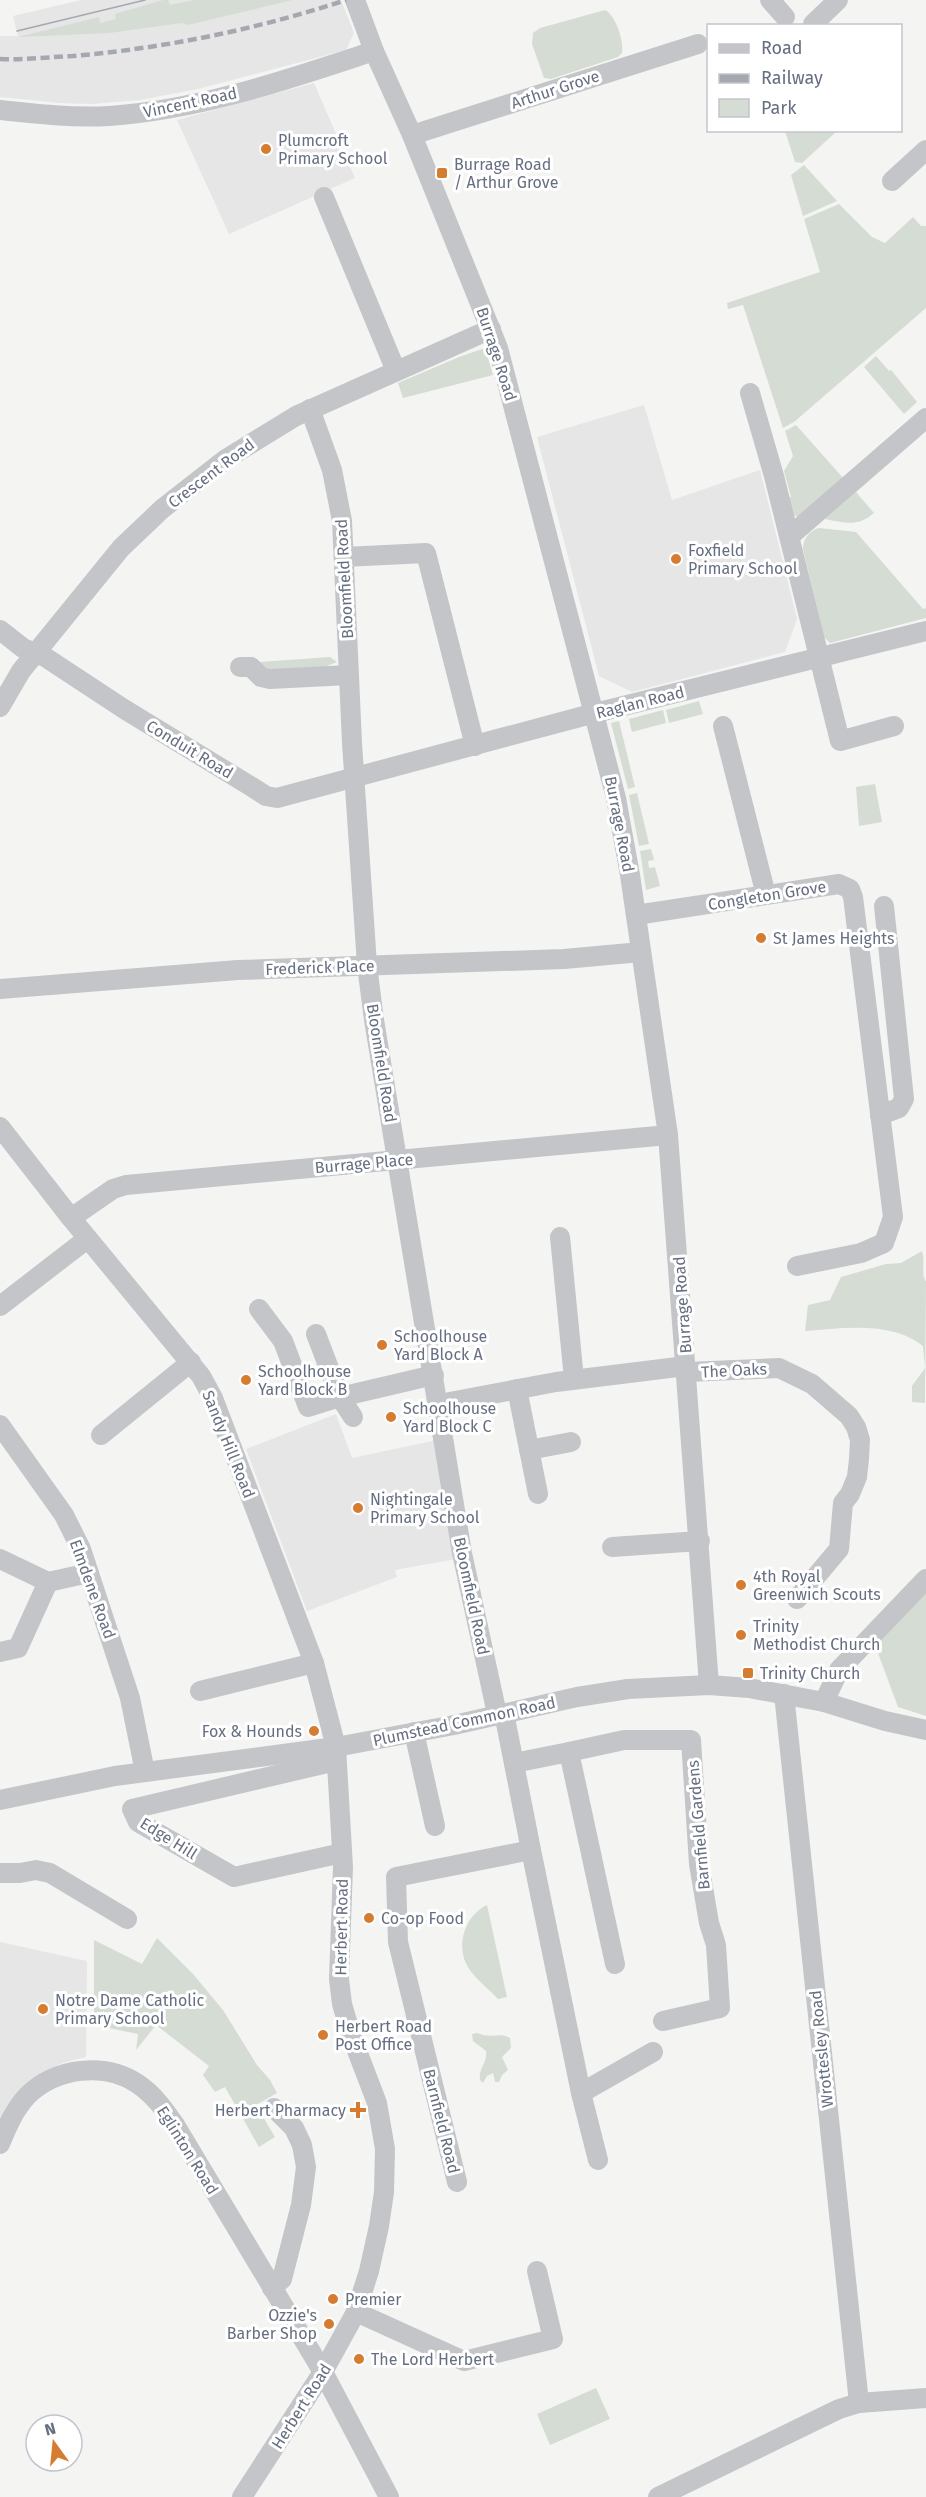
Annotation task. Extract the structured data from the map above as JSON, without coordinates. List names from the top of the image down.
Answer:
{
  "streets": {
    "street": [
      "Arthur Grove",
      "Vincent Road",
      "Burrage Road",
      "Crescent Road",
      "Bloomfield Road",
      "Raglan Road",
      "Conduit Road",
      "Congleton Grove",
      "Frederick Place",
      "Burrage Place",
      "The Oaks",
      "Sandy Hill Road",
      "Elmdene Road",
      "Plumstead Common Road",
      "Barnfield Gardens",
      "Edge Hill",
      "Herbert Road",
      "Wrottesley Road",
      "Barnfield Road",
      "Eglinton Road"
    ]
  },
  "crossings": [
    ["Arthur Grove", "Burrage Road"],
    ["Vincent Road", "Burrage Road"],
    ["Burrage Road", "Crescent Road"],
    ["Burrage Road", "Raglan Road"],
    ["Burrage Road", "Congleton Grove"],
    ["Burrage Road", "Frederick Place"],
    ["Burrage Road", "Burrage Place"],
    ["Burrage Road", "The Oaks"],
    ["Burrage Road", "Plumstead Common Road"],
    ["Crescent Road", "Bloomfield Road"],
    ["Crescent Road", "Conduit Road"],
    ["Bloomfield Road", "Raglan Road"],
    ["Bloomfield Road", "Conduit Road"],
    ["Bloomfield Road", "Frederick Place"],
    ["Bloomfield Road", "Burrage Place"],
    ["Bloomfield Road", "The Oaks"],
    ["Bloomfield Road", "Plumstead Common Road"],
    ["Raglan Road", "Conduit Road"],
    ["Burrage Place", "Sandy Hill Road"],
    ["Sandy Hill Road", "Plumstead Common Road"],
    ["Sandy Hill Road", "Edge Hill"],
    ["Sandy Hill Road", "Herbert Road"],
    ["Elmdene Road", "Plumstead Common Road"],
    ["Plumstead Common Road", "Edge Hill"],
    ["Plumstead Common Road", "Herbert Road"],
    ["Plumstead Common Road", "Wrottesley Road"],
    ["Edge Hill", "Herbert Road"],
    ["Herbert Road", "Eglinton Road"]
  ],
  "places": {
    "other": [
      "Plumcroft Primary School",
      "Foxfield Primary School",
      "St James Heights",
      "Schoolhouse Yard Block A",
      "Schoolhouse Yard Block B",
      "Schoolhouse Yard Block C",
      "Nightingale Primary School",
      "4th Royal Greenwich Scouts",
      "Trinity Methodist Church",
      "Fox & Hounds",
      "Co-op Food",
      "Notre Dame Catholic Primary School",
      "Herbert Road Post Office",
      "Premier",
      "Ozzie's Barber Shop",
      "The Lord Herbert"
    ],
    "transit": ["Burrage Road / Arthur Grove", "Trinity Church"],
    "health": ["Herbert Pharmacy"]
  },
  "legend": ["Road", "Railway", "Park"],
  "north": "top"
}
